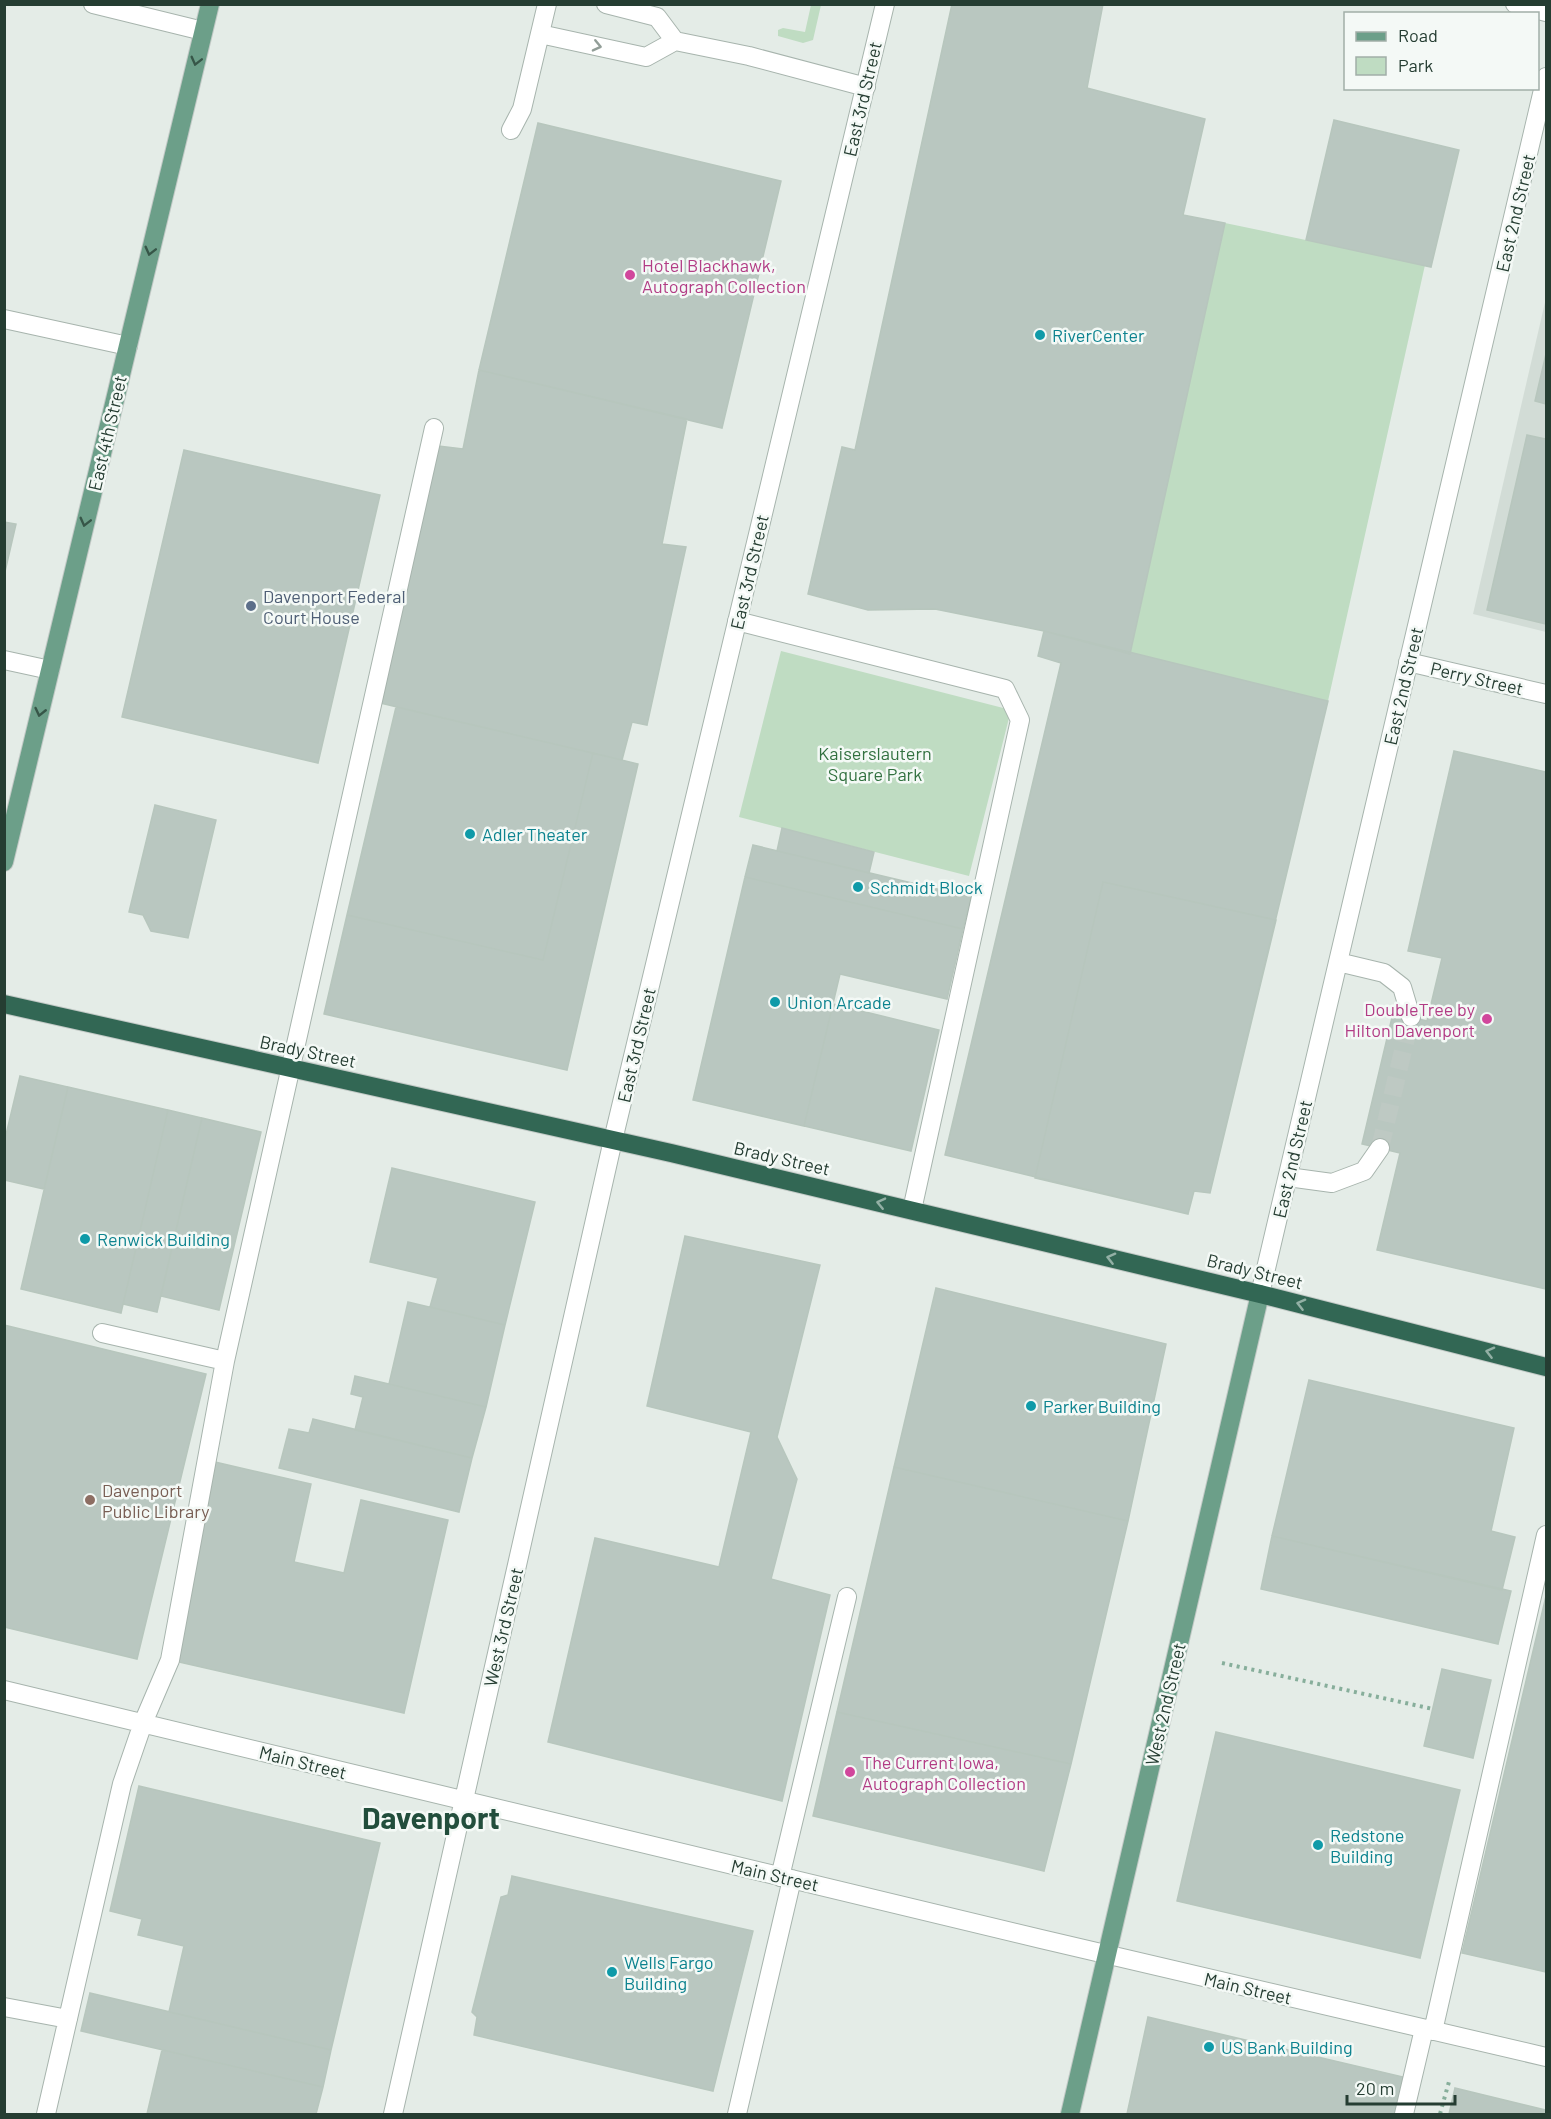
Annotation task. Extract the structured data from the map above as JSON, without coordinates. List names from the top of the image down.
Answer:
{
  "streets": {
    "highway": ["Brady Street"],
    "main road": ["East 4th Street", "West 2nd Street"],
    "street": [
      "East 3rd Street",
      "East 2nd Street",
      "Perry Street",
      "West 3rd Street",
      "Main Street"
    ]
  },
  "crossings": [
    ["East 3rd Street", "Brady Street"],
    ["East 3rd Street", "West 3rd Street"],
    ["East 2nd Street", "Perry Street"],
    ["East 2nd Street", "Brady Street"],
    ["East 2nd Street", "West 2nd Street"],
    ["Brady Street", "West 3rd Street"],
    ["Brady Street", "West 2nd Street"],
    ["West 3rd Street", "Main Street"],
    ["West 2nd Street", "Main Street"]
  ],
  "one_way": ["East 4th Street", "Brady Street"],
  "districts": ["Davenport"],
  "parks": ["Kaiserslautern Square Park"],
  "places": [
    "Hotel Blackhawk, Autograph Collection",
    "RiverCenter",
    "Davenport Federal Court House",
    "Adler Theater",
    "Schmidt Block",
    "Union Arcade",
    "DoubleTree by Hilton Davenport",
    "Renwick Building",
    "Parker Building",
    "Davenport Public Library",
    "The Current Iowa, Autograph Collection",
    "Redstone Building",
    "Wells Fargo Building",
    "US Bank Building"
  ],
  "legend": ["Road", "Park"],
  "scale_bar": "20 m"
}
